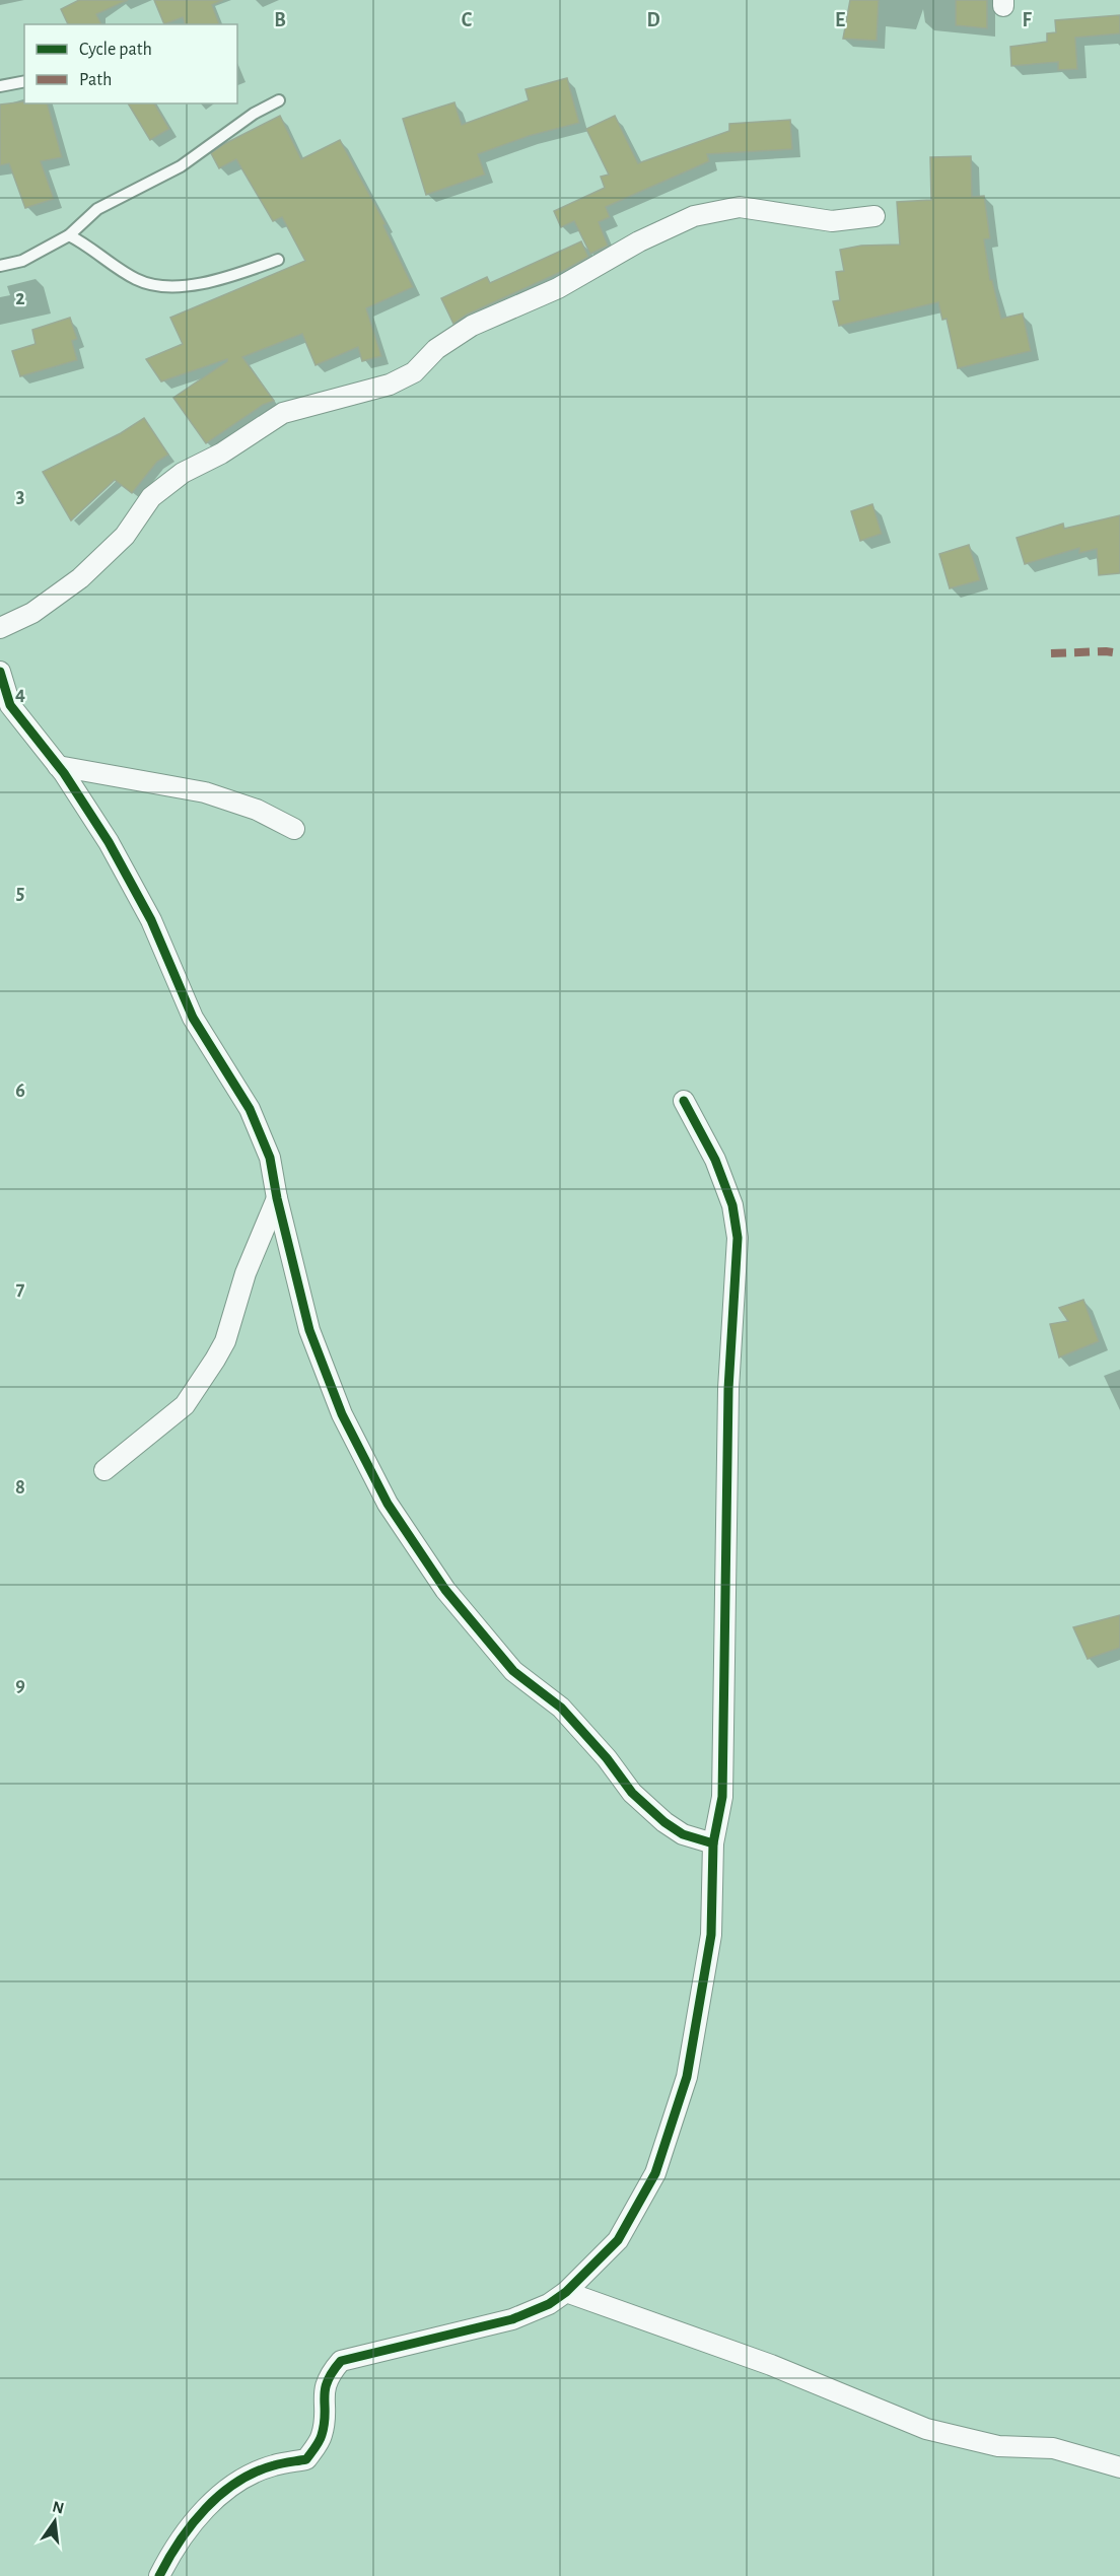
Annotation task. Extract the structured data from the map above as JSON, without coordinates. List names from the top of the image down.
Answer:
{
  "legend": ["Cycle path", "Path"],
  "north": "top",
  "grid": {
    "columns": [
      "B",
      "C",
      "D",
      "E",
      "F"
    ],
    "rows": [
      "2",
      "3",
      "4",
      "5",
      "6",
      "7",
      "8",
      "9"
    ]
  }
}
